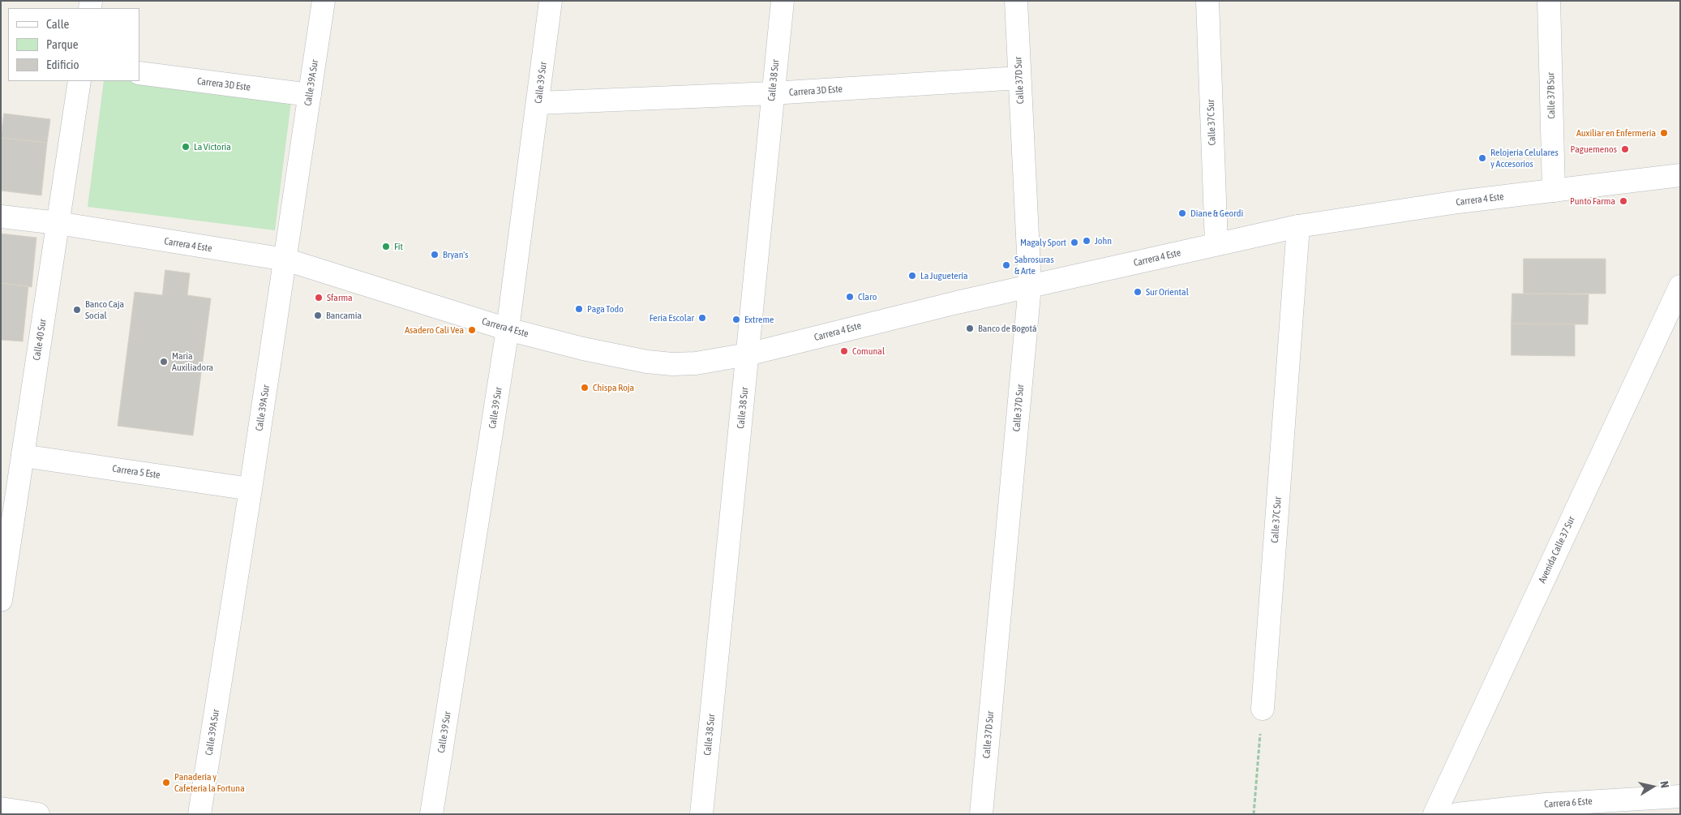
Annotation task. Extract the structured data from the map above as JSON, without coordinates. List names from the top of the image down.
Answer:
{
  "streets": {
    "street": [
      "Calle 38 Sur",
      "Calle 37D Sur",
      "Calle 39A Sur",
      "Calle 39 Sur",
      "Carrera 3D Este",
      "Calle 37B Sur",
      "Calle 37C Sur",
      "Carrera 4 Este",
      "Calle 40 Sur",
      "Carrera 5 Este",
      "Avenida Calle 37 Sur",
      "Carrera 6 Este"
    ]
  },
  "crossings": [
    ["Calle 38 Sur", "Carrera 3D Este"],
    ["Calle 38 Sur", "Carrera 4 Este"],
    ["Calle 37D Sur", "Carrera 3D Este"],
    ["Calle 37D Sur", "Carrera 4 Este"],
    ["Calle 39A Sur", "Carrera 3D Este"],
    ["Calle 39A Sur", "Carrera 4 Este"],
    ["Calle 39A Sur", "Carrera 5 Este"],
    ["Calle 39 Sur", "Carrera 3D Este"],
    ["Calle 39 Sur", "Carrera 4 Este"],
    ["Calle 37B Sur", "Carrera 4 Este"],
    ["Calle 37C Sur", "Carrera 4 Este"],
    ["Carrera 4 Este", "Calle 40 Sur"],
    ["Calle 40 Sur", "Carrera 5 Este"]
  ],
  "places": [
    "Auxiliar en Enfermeria",
    "La Victoria",
    "Paguemenos",
    "Relojería Celulares y Accesorios",
    "Punto Farma",
    "Diane & Geordi",
    "John",
    "Magaly Sport",
    "Fit",
    "Bryan's",
    "Sabrosuras & Arte",
    "La Juguetería",
    "Sur Oriental",
    "Claro",
    "Sfarma",
    "Paga Todo",
    "Banco Caja Social",
    "Bancamia",
    "Feria Escolar",
    "Extreme",
    "Banco de Bogotá",
    "Asadero Cali Vea",
    "Comunal",
    "Maria Auxiliadora",
    "Chispa Roja",
    "Panadería y Cafeteria la Fortuna"
  ],
  "legend": ["Calle", "Parque", "Edificio"],
  "north": "right"
}
